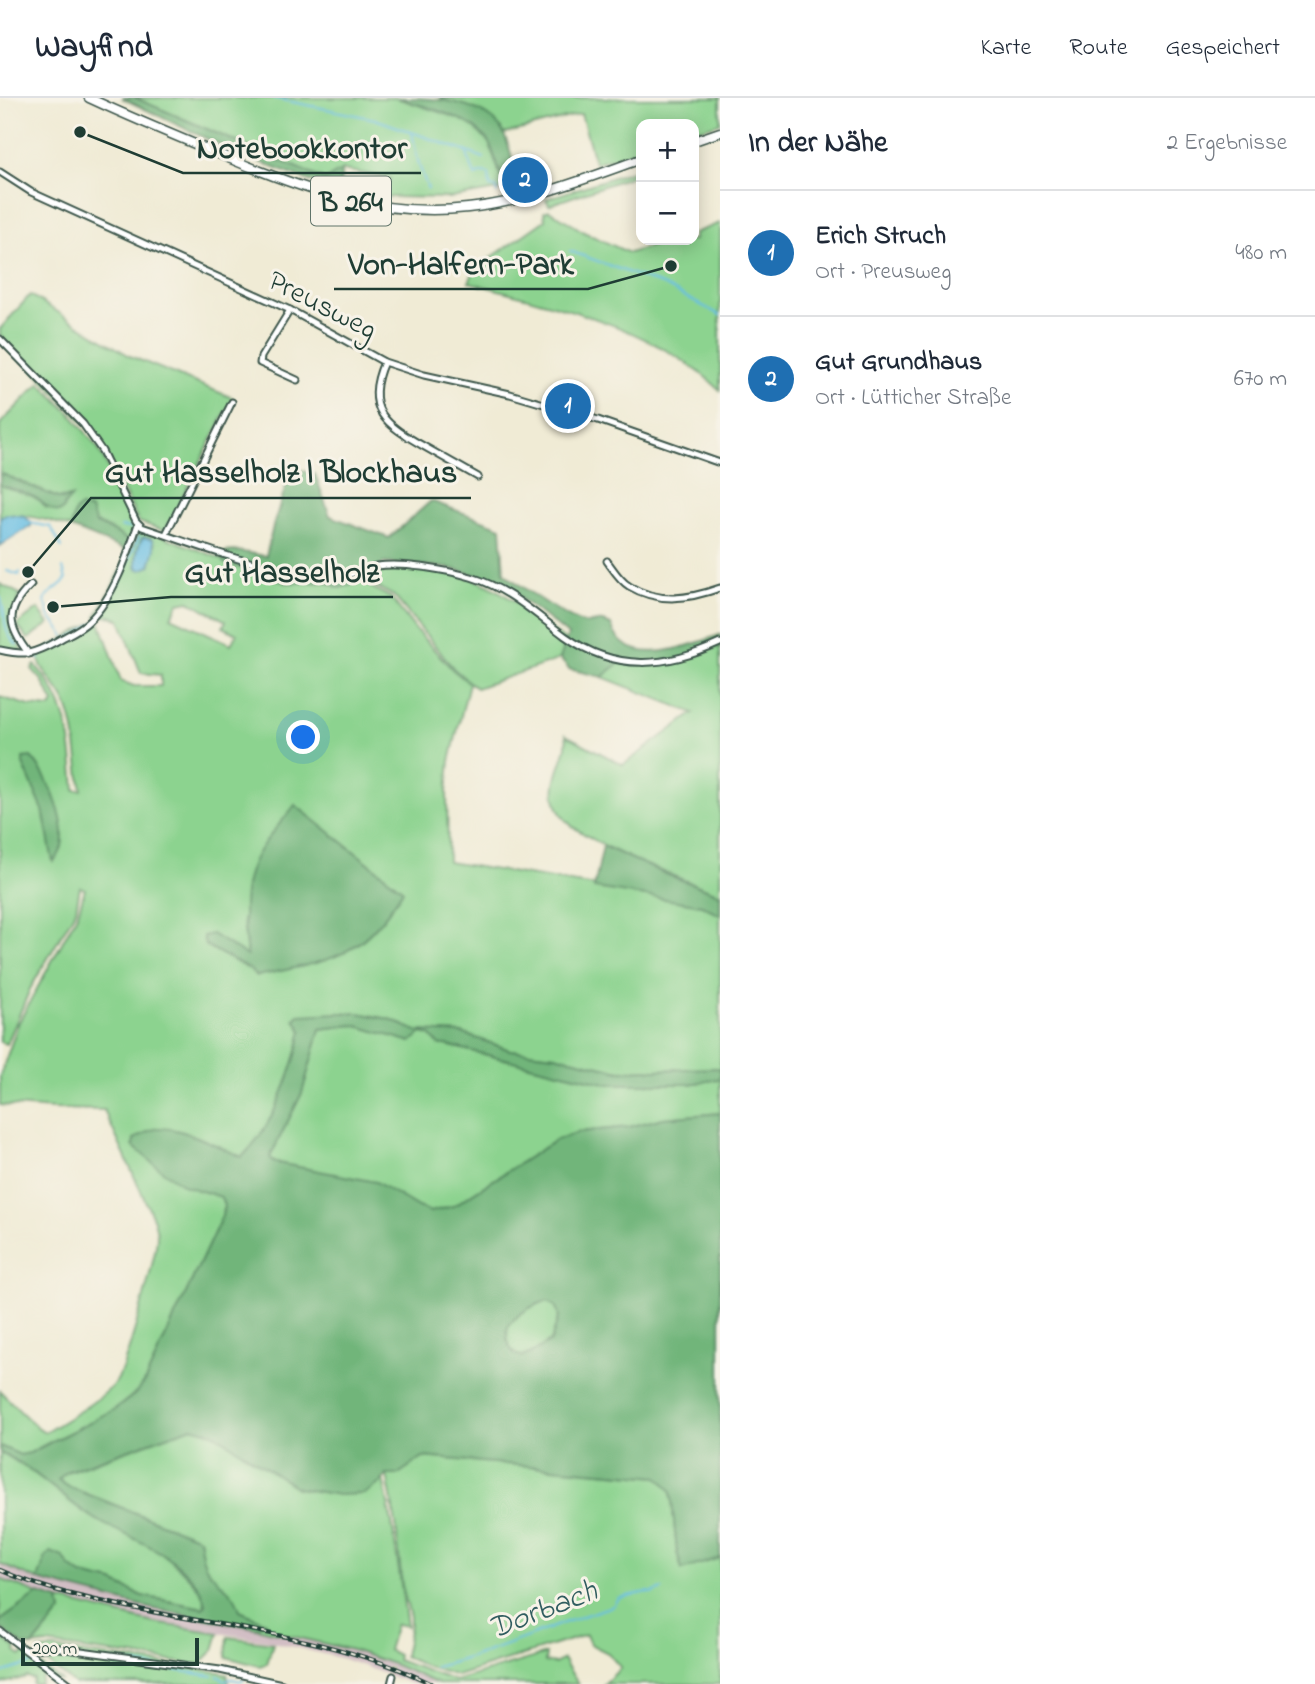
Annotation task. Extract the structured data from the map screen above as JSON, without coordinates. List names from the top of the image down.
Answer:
{
  "streets": {
    "main road": ["B 264"],
    "street": ["Preusweg"]
  },
  "water": ["Dorbach"],
  "places": [
    "Notebookkontor",
    "Von-Halfern-Park",
    "Gut Hasselholz | Blockhaus",
    "Gut Hasselholz"
  ],
  "scale_bar": "200 m",
  "page": {
    "header": "Wayfind",
    "nav": ["Karte", "Route", "Gespeichert"],
    "heading": ["In der Nähe", "2 Ergebnisse"],
    "map_buttons": ["+", "−"],
    "pins": ["2", "1"],
    "list": [
      {
        "mark": "1",
        "name": "Erich Struch",
        "note": "Ort · Preusweg",
        "value": "480 m"
      },
      {
        "mark": "2",
        "name": "Gut Grundhaus",
        "note": "Ort · Lütticher Straße",
        "value": "670 m"
      }
    ],
    "scale": "200 m"
  }
}
